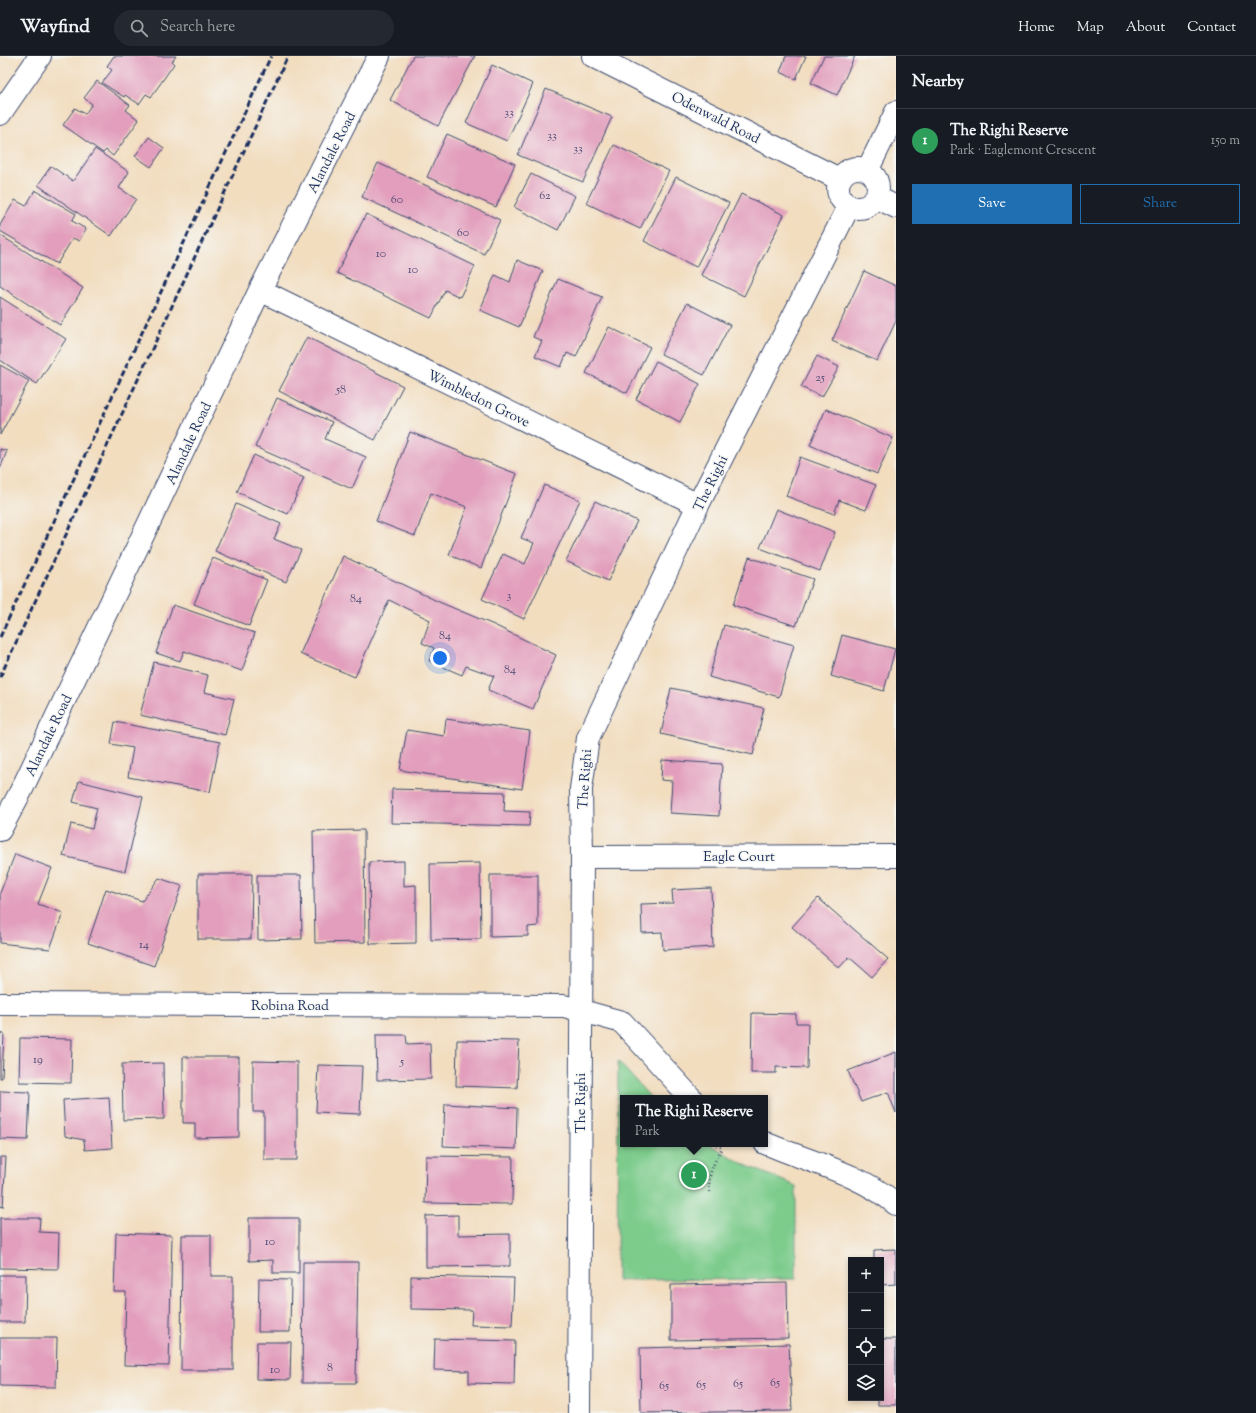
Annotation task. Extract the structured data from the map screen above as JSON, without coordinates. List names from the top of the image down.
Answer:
{
  "streets": {
    "street": [
      "Odenwald Road",
      "Alandale Road",
      "Wimbledon Grove",
      "The Righi",
      "Eagle Court",
      "Robina Road"
    ]
  },
  "crossings": [
    ["Odenwald Road", "The Righi"],
    ["Alandale Road", "Wimbledon Grove"],
    ["Wimbledon Grove", "The Righi"],
    ["The Righi", "Eagle Court"],
    ["The Righi", "Robina Road"]
  ],
  "house_numbers": [
    "33",
    "33",
    "33",
    "62",
    "60",
    "60",
    "10",
    "10",
    "25",
    "58",
    "3",
    "84",
    "84",
    "84",
    "14",
    "19",
    "5",
    "10",
    "8",
    "10",
    "65",
    "65",
    "65",
    "65"
  ],
  "page": {
    "header": "Wayfind",
    "search": "Search here",
    "nav": [
      "Home",
      "Map",
      "About",
      "Contact"
    ],
    "heading": "Nearby",
    "list": [
      {
        "mark": "1",
        "name": "The Righi Reserve",
        "note": "Park · Eaglemont Crescent",
        "value": "150 m"
      }
    ],
    "buttons": ["Save", "Share"],
    "popup": ["The Righi Reserve", "Park"],
    "pins": "1",
    "map_buttons": ["+", "−"]
  }
}
